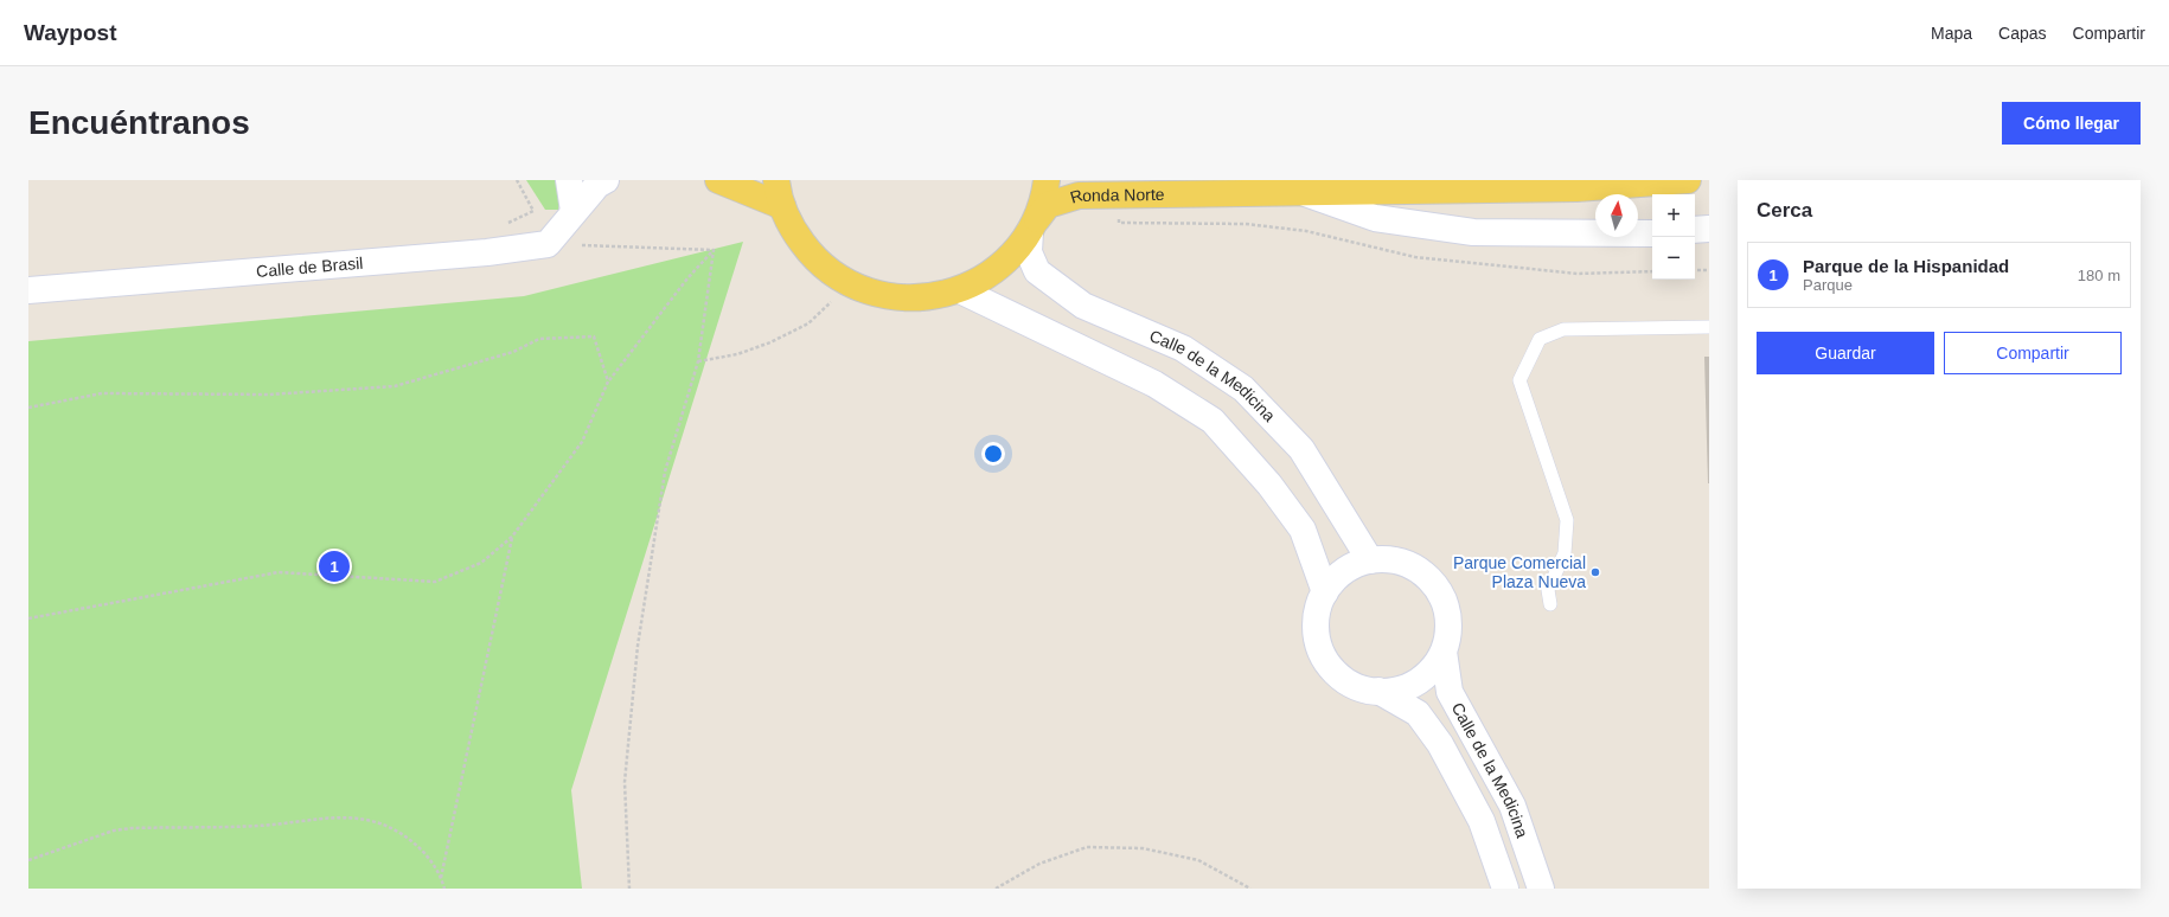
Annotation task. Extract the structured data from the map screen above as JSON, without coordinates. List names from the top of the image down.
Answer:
{
  "streets": {
    "main road": ["Ronda Norte", "Calle de Brasil", "Calle de la Medicina"]
  },
  "crossings": [
    ["Ronda Norte", "Calle de la Medicina"]
  ],
  "places": ["Parque Comercial Plaza Nueva"],
  "north": "top",
  "page": {
    "header": "Waypost",
    "nav": ["Mapa", "Capas", "Compartir"],
    "buttons": [
      "Cómo llegar",
      ["Guardar", "Compartir"]
    ],
    "title": "Encuéntranos",
    "heading": "Cerca",
    "map_buttons": ["+", "−"],
    "list": [
      {
        "mark": "1",
        "name": "Parque de la Hispanidad",
        "note": "Parque",
        "value": "180 m"
      }
    ],
    "pins": "1"
  }
}
